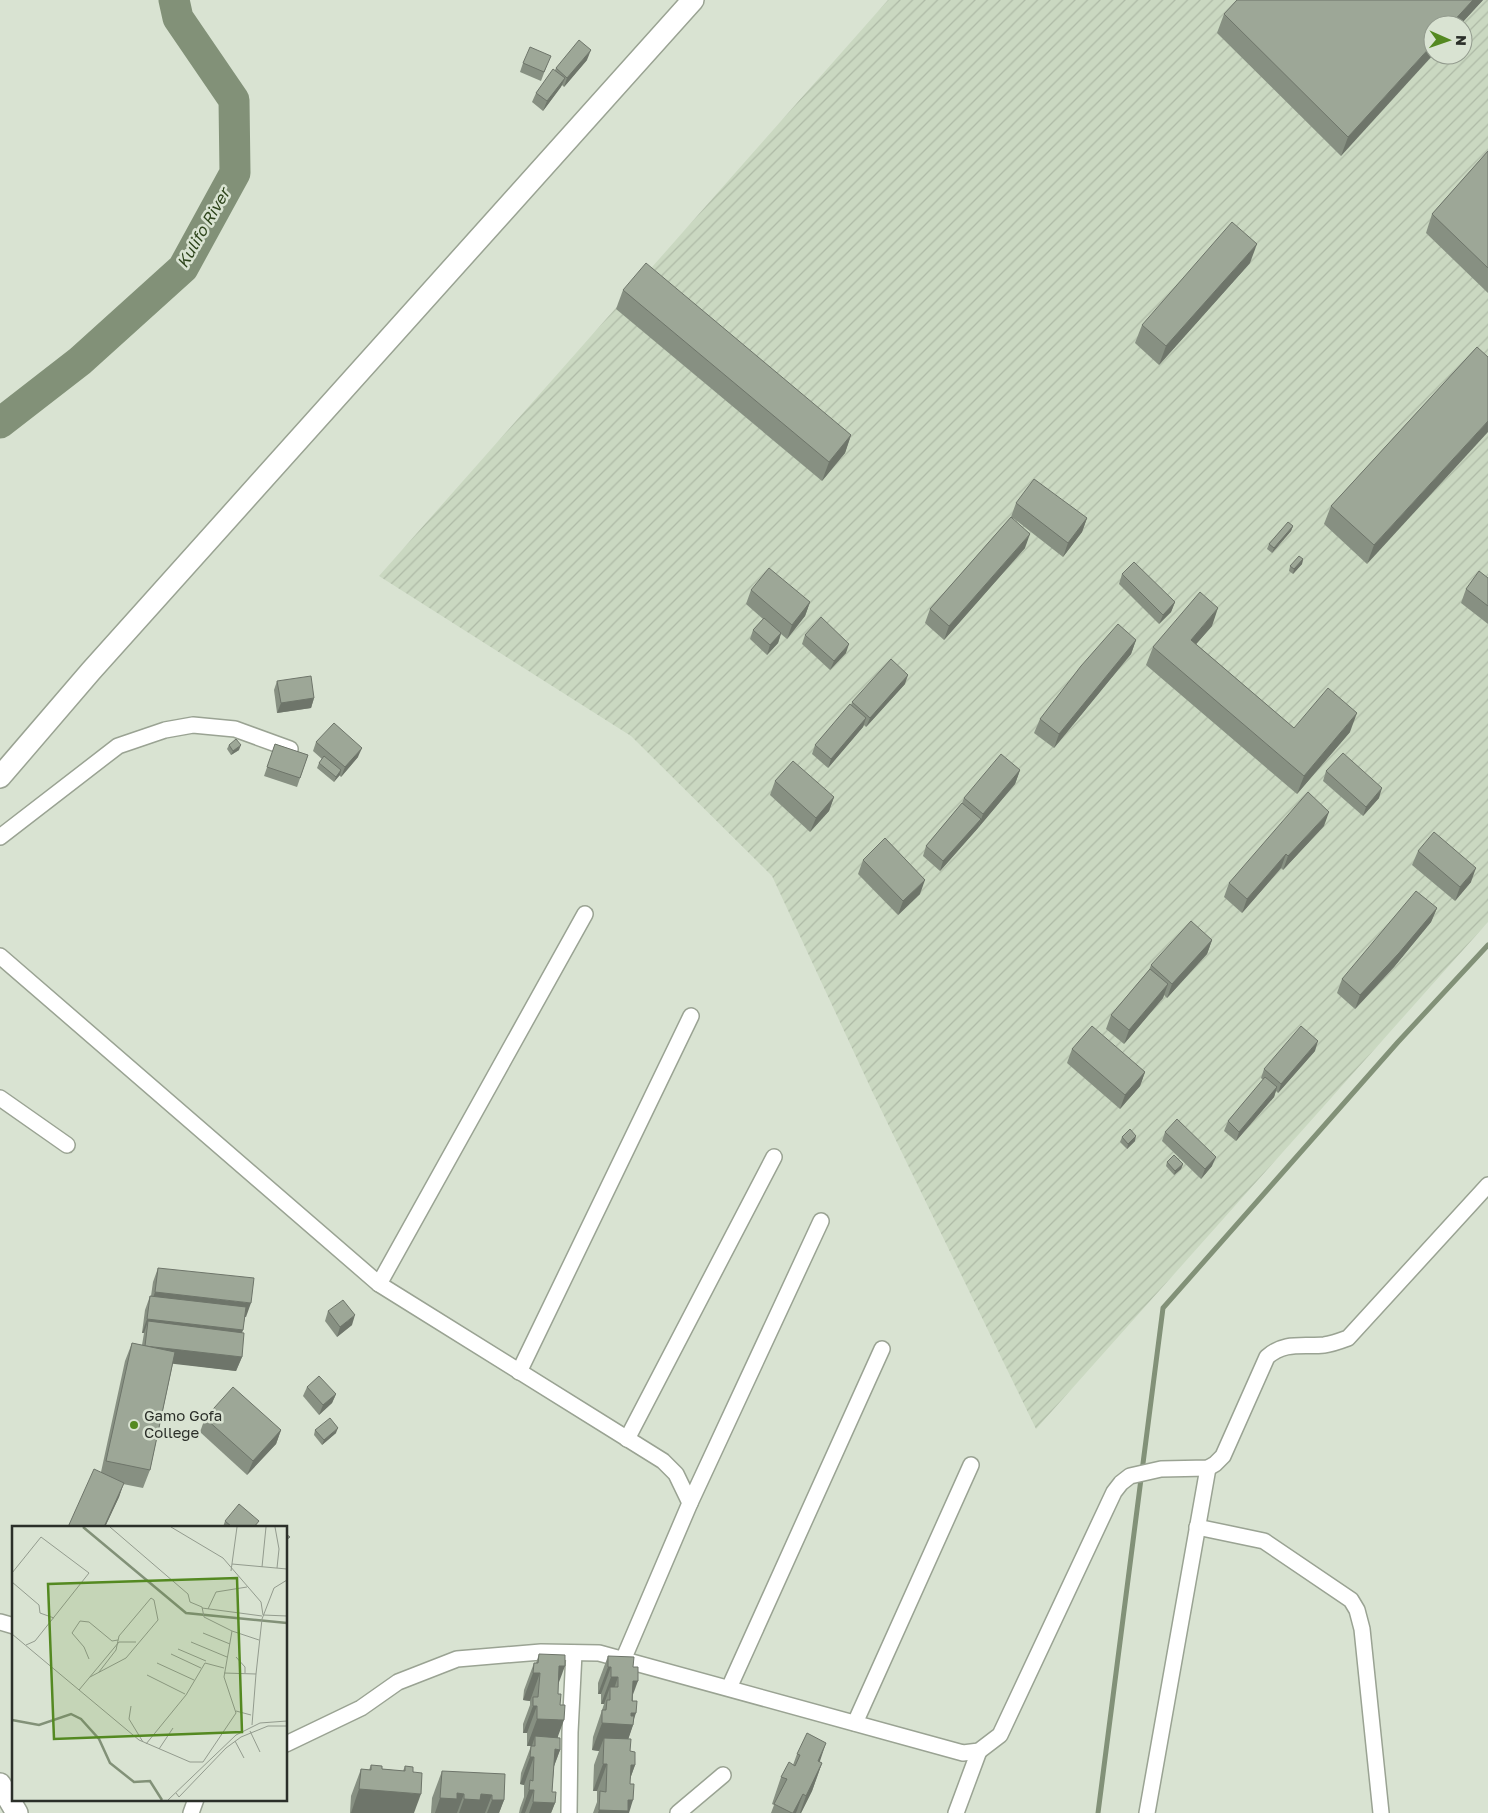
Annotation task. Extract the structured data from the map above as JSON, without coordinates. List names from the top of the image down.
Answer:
{
  "water": ["Kulifo River"],
  "places": ["Gamo Gofa College"],
  "north": "right"
}
